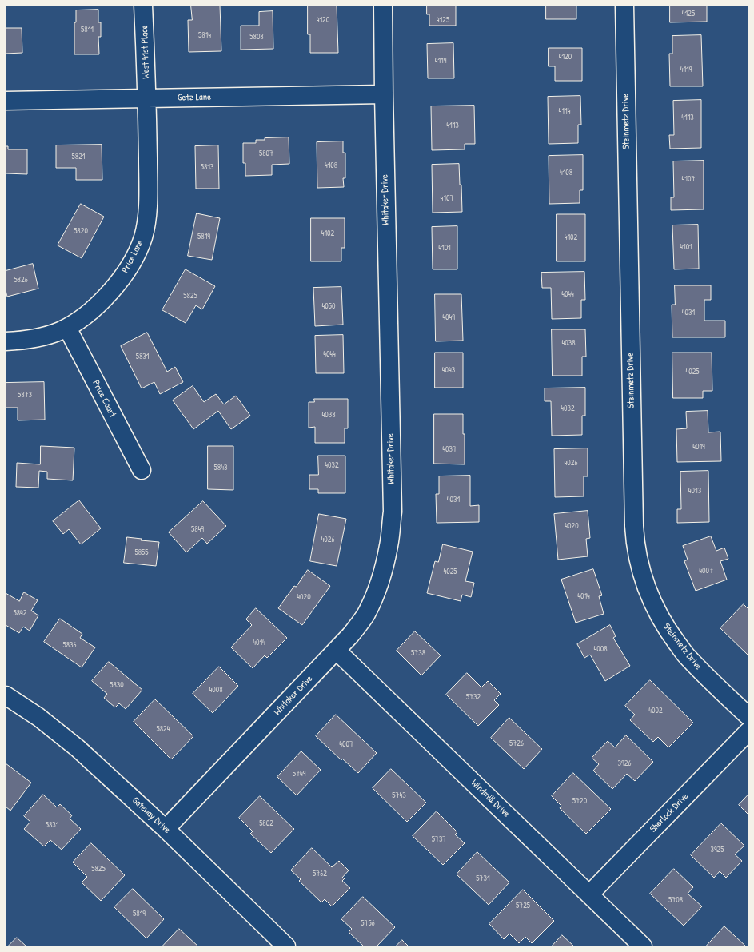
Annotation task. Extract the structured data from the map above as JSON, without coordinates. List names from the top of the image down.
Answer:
{
  "streets": {
    "street": [
      "West 41st Place",
      "Getz Lane",
      "Steinmetz Drive",
      "Whitaker Drive",
      "Price Lane",
      "Price Court",
      "Windmill Drive",
      "Sherlock Drive",
      "Gateway Drive"
    ]
  },
  "crossings": [
    ["West 41st Place", "Getz Lane"],
    ["West 41st Place", "Price Lane"],
    ["Getz Lane", "Whitaker Drive"],
    ["Getz Lane", "Price Lane"],
    ["Whitaker Drive", "Windmill Drive"],
    ["Whitaker Drive", "Gateway Drive"],
    ["Price Lane", "Price Court"],
    ["Windmill Drive", "Sherlock Drive"]
  ],
  "house_numbers": [
    "4125",
    "4120",
    "4125",
    "5811",
    "5814",
    "5808",
    "4120",
    "4119",
    "4119",
    "4114",
    "4113",
    "4113",
    "5807",
    "5821",
    "4108",
    "5813",
    "4108",
    "4107",
    "4107",
    "5820",
    "4102",
    "5819",
    "4102",
    "4101",
    "4101",
    "5826",
    "4044",
    "5825",
    "4050",
    "4031",
    "4049",
    "4038",
    "4044",
    "5831",
    "4043",
    "4025",
    "5873",
    "4032",
    "4038",
    "4019",
    "4037",
    "4026",
    "4032",
    "5843",
    "4013",
    "4031",
    "4020",
    "5849",
    "4026",
    "5855",
    "4007",
    "4025",
    "4014",
    "4020",
    "5842",
    "4014",
    "5836",
    "4008",
    "5738",
    "5830",
    "4008",
    "5732",
    "4002",
    "5824",
    "5726",
    "4007",
    "3926",
    "5749",
    "5743",
    "5720",
    "5802",
    "5831",
    "5737",
    "3925",
    "5825",
    "5762",
    "5731",
    "5708",
    "5725",
    "5819",
    "5756"
  ]
}
